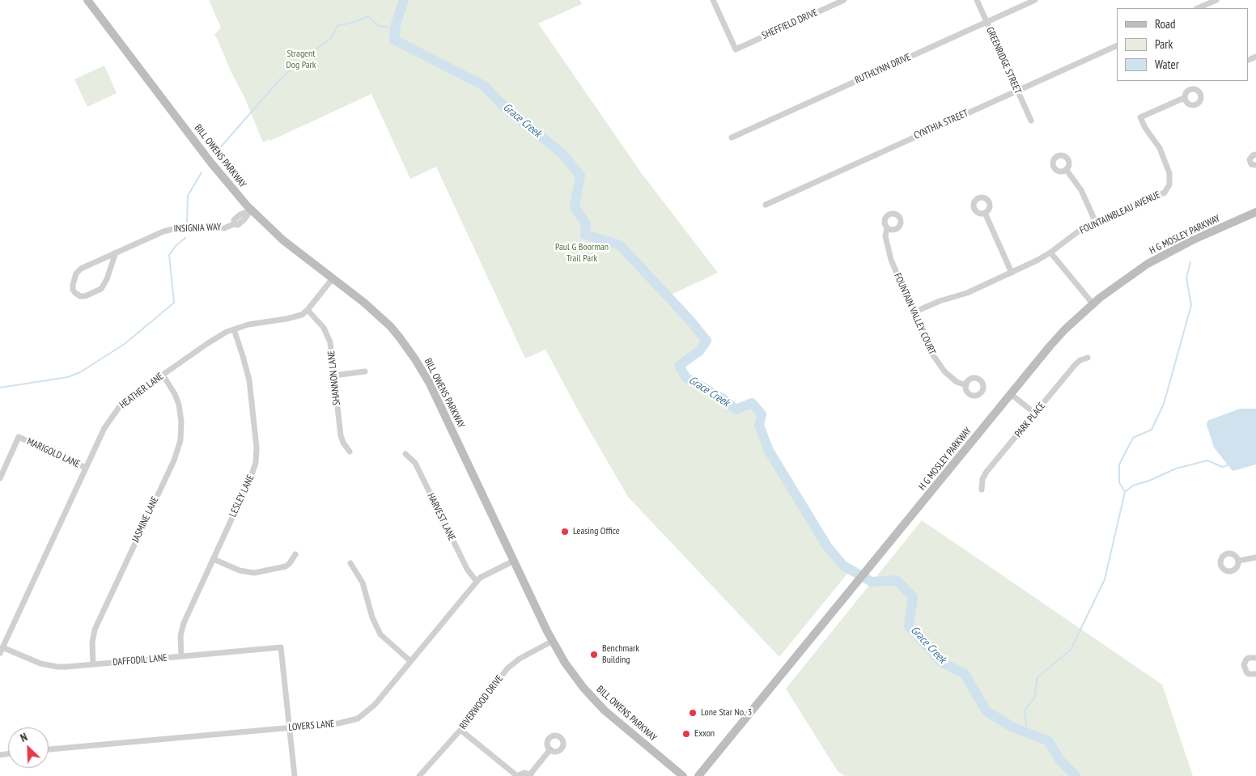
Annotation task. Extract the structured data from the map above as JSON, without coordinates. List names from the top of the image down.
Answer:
{
  "streets": {
    "main road": ["BILL OWENS PARKWAY", "H G MOSLEY PARKWAY"],
    "street": [
      "SHEFFIELD DRIVE",
      "GREENRIDGE STREET",
      "RUTHLYNN DRIVE",
      "CYNTHIA STREET",
      "FOUNTAINBLEAU AVENUE",
      "INSIGNIA WAY",
      "FOUNTAIN VALLEY COURT",
      "SHANNON LANE",
      "HEATHER LANE",
      "PARK PLACE",
      "MARIGOLD LANE",
      "LESLEY LANE",
      "HARVEST LANE",
      "JASMINE LANE",
      "DAFFODIL LANE",
      "RIVERWOOD DRIVE",
      "LOVERS LANE"
    ]
  },
  "crossings": [
    ["GREENRIDGE STREET", "RUTHLYNN DRIVE"],
    ["GREENRIDGE STREET", "CYNTHIA STREET"],
    ["BILL OWENS PARKWAY", "INSIGNIA WAY"],
    ["BILL OWENS PARKWAY", "HEATHER LANE"],
    ["BILL OWENS PARKWAY", "RIVERWOOD DRIVE"],
    ["BILL OWENS PARKWAY", "LOVERS LANE"],
    ["FOUNTAINBLEAU AVENUE", "FOUNTAIN VALLEY COURT"],
    ["SHANNON LANE", "HEATHER LANE"],
    ["HEATHER LANE", "MARIGOLD LANE"],
    ["HEATHER LANE", "LESLEY LANE"],
    ["HEATHER LANE", "JASMINE LANE"],
    ["HEATHER LANE", "DAFFODIL LANE"],
    ["LESLEY LANE", "DAFFODIL LANE"],
    ["HARVEST LANE", "LOVERS LANE"],
    ["JASMINE LANE", "DAFFODIL LANE"],
    ["DAFFODIL LANE", "LOVERS LANE"]
  ],
  "water": ["Grace Creek"],
  "parks": ["Stragent Dog Park", "Paul G Boorman Trail Park"],
  "places": [
    "Leasing Office",
    "Benchmark Building",
    "Lone Star No. 3",
    "Exxon"
  ],
  "legend": ["Road", "Park", "Water"],
  "north": "top left"
}
